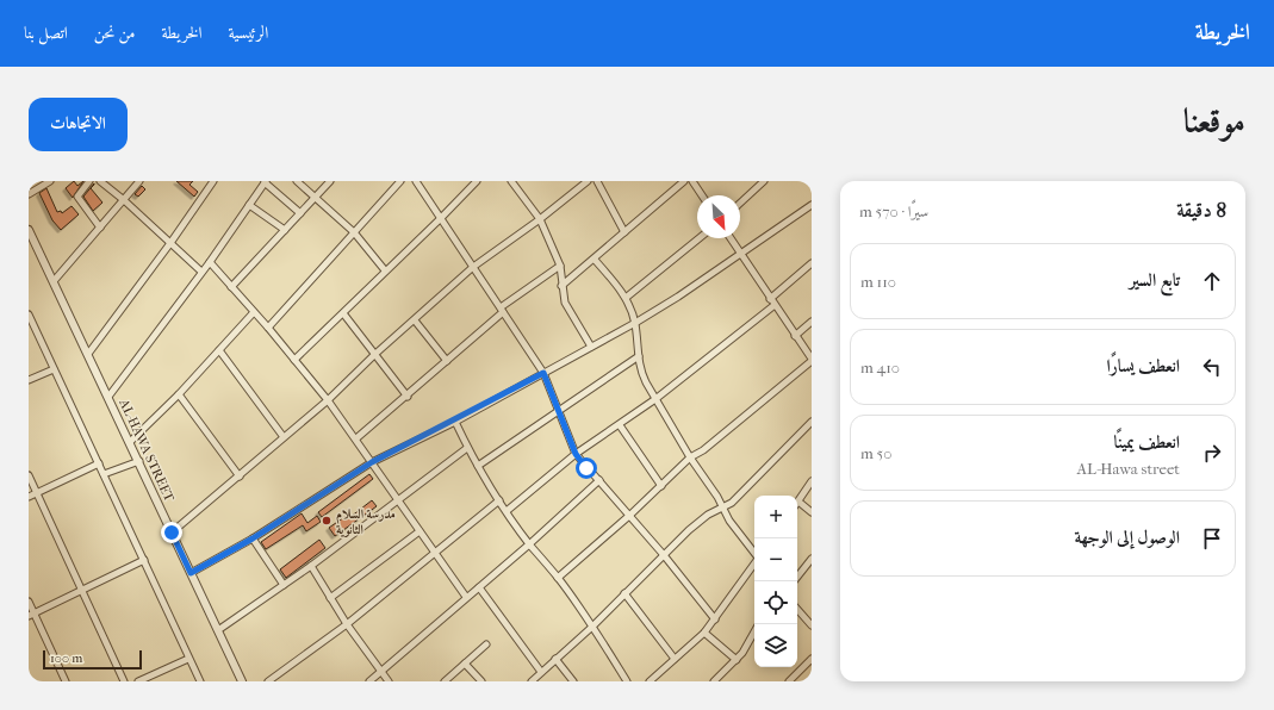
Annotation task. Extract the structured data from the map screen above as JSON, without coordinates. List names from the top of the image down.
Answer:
{
  "streets": {
    "street": ["AL-HAWA STREET"]
  },
  "places": ["مدرسة السلام الثانوية"],
  "scale_bar": "100 m",
  "north": "bottom right",
  "page": {
    "header": "الخريطة",
    "nav": [
      "الرئيسية",
      "الخريطة",
      "من نحن",
      "اتصل بنا"
    ],
    "title": "موقعنا",
    "buttons": "الاتجاهات",
    "heading": ["8 دقيقة", "سيرًا · 570 m"],
    "list": [
      ["تابع السير", "110 m"],
      ["انعطف يسارًا", "410 m"],
      ["انعطف يمينًا", "AL-Hawa street", "50 m"],
      "الوصول إلى الوجهة"
    ],
    "map_buttons": ["+", "−"],
    "scale": "100 m"
  }
}
